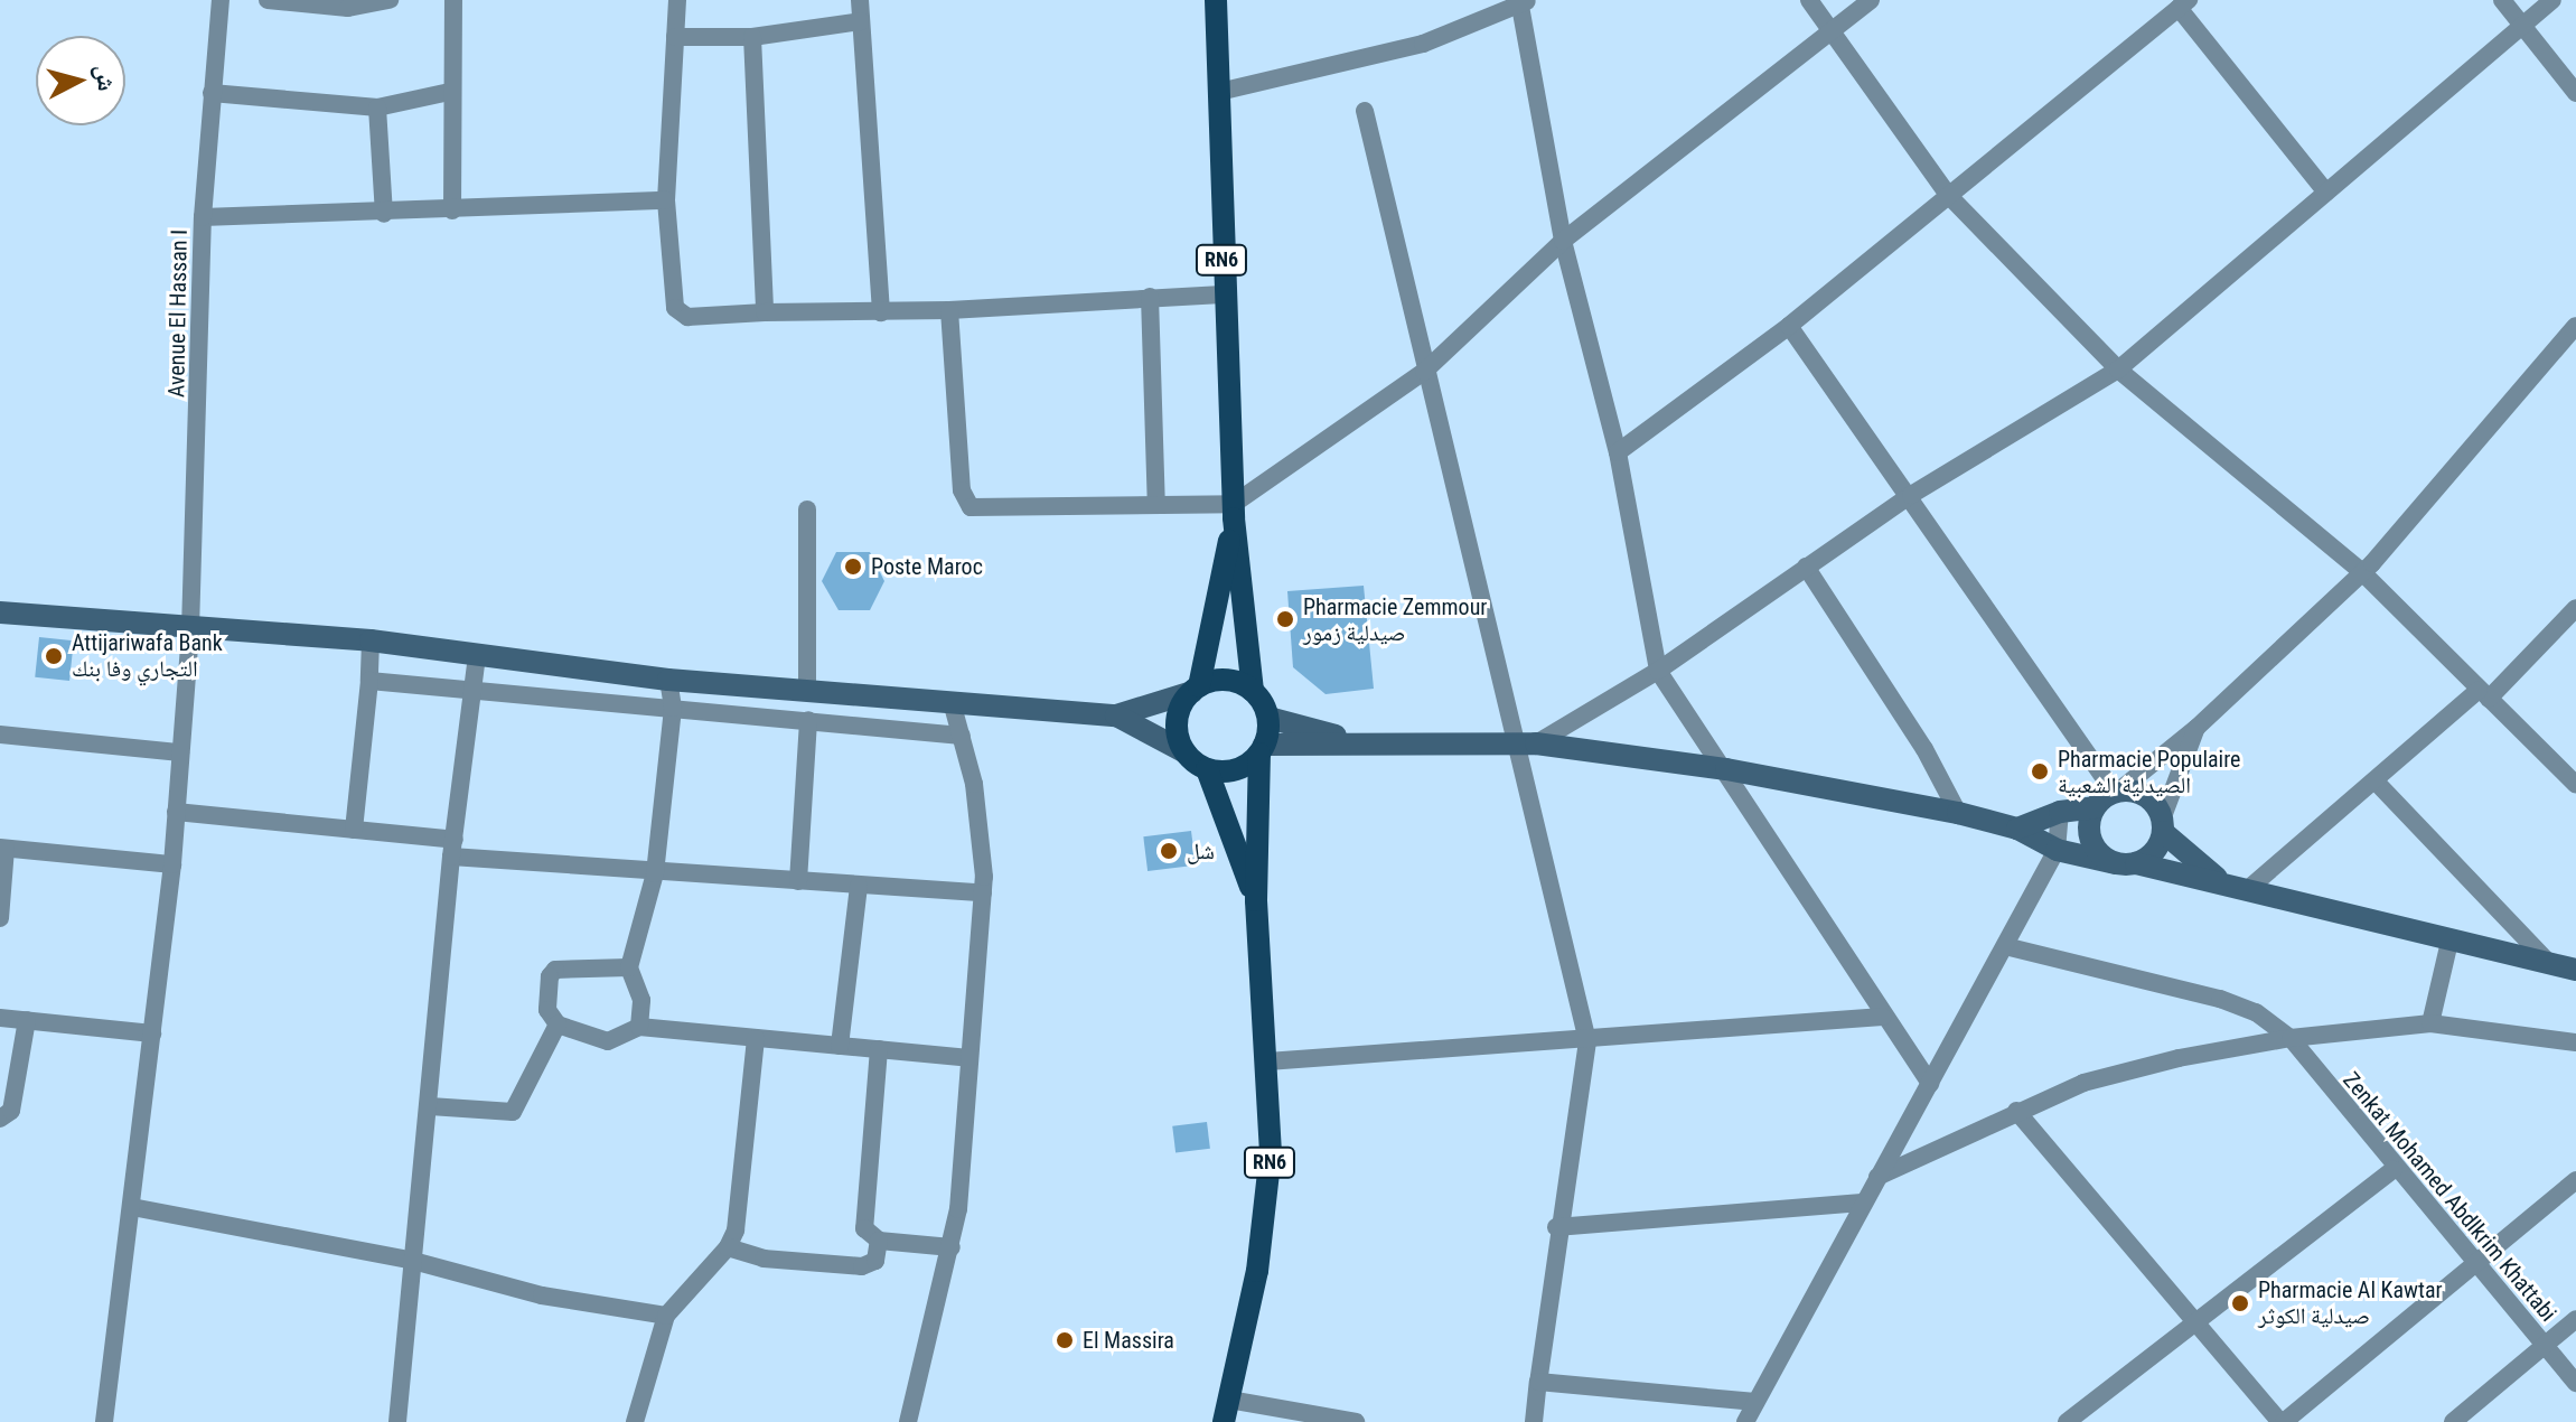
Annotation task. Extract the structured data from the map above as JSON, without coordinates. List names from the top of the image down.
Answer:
{
  "streets": {
    "main road": ["RN6"],
    "street": ["Avenue El Hassan I", "Zenkat Mohamed Abdlkrim Khattabi"]
  },
  "places": [
    "Poste Maroc",
    "Pharmacie Zemmour صيدلية زمور",
    "Attijariwafa Bank التجاري وفا بنك",
    "Pharmacie Populaire الصيدلية الشعبية",
    "شل",
    "Pharmacie Al Kawtar صيدلية الكوثر",
    "El Massira"
  ],
  "north": "right"
}
